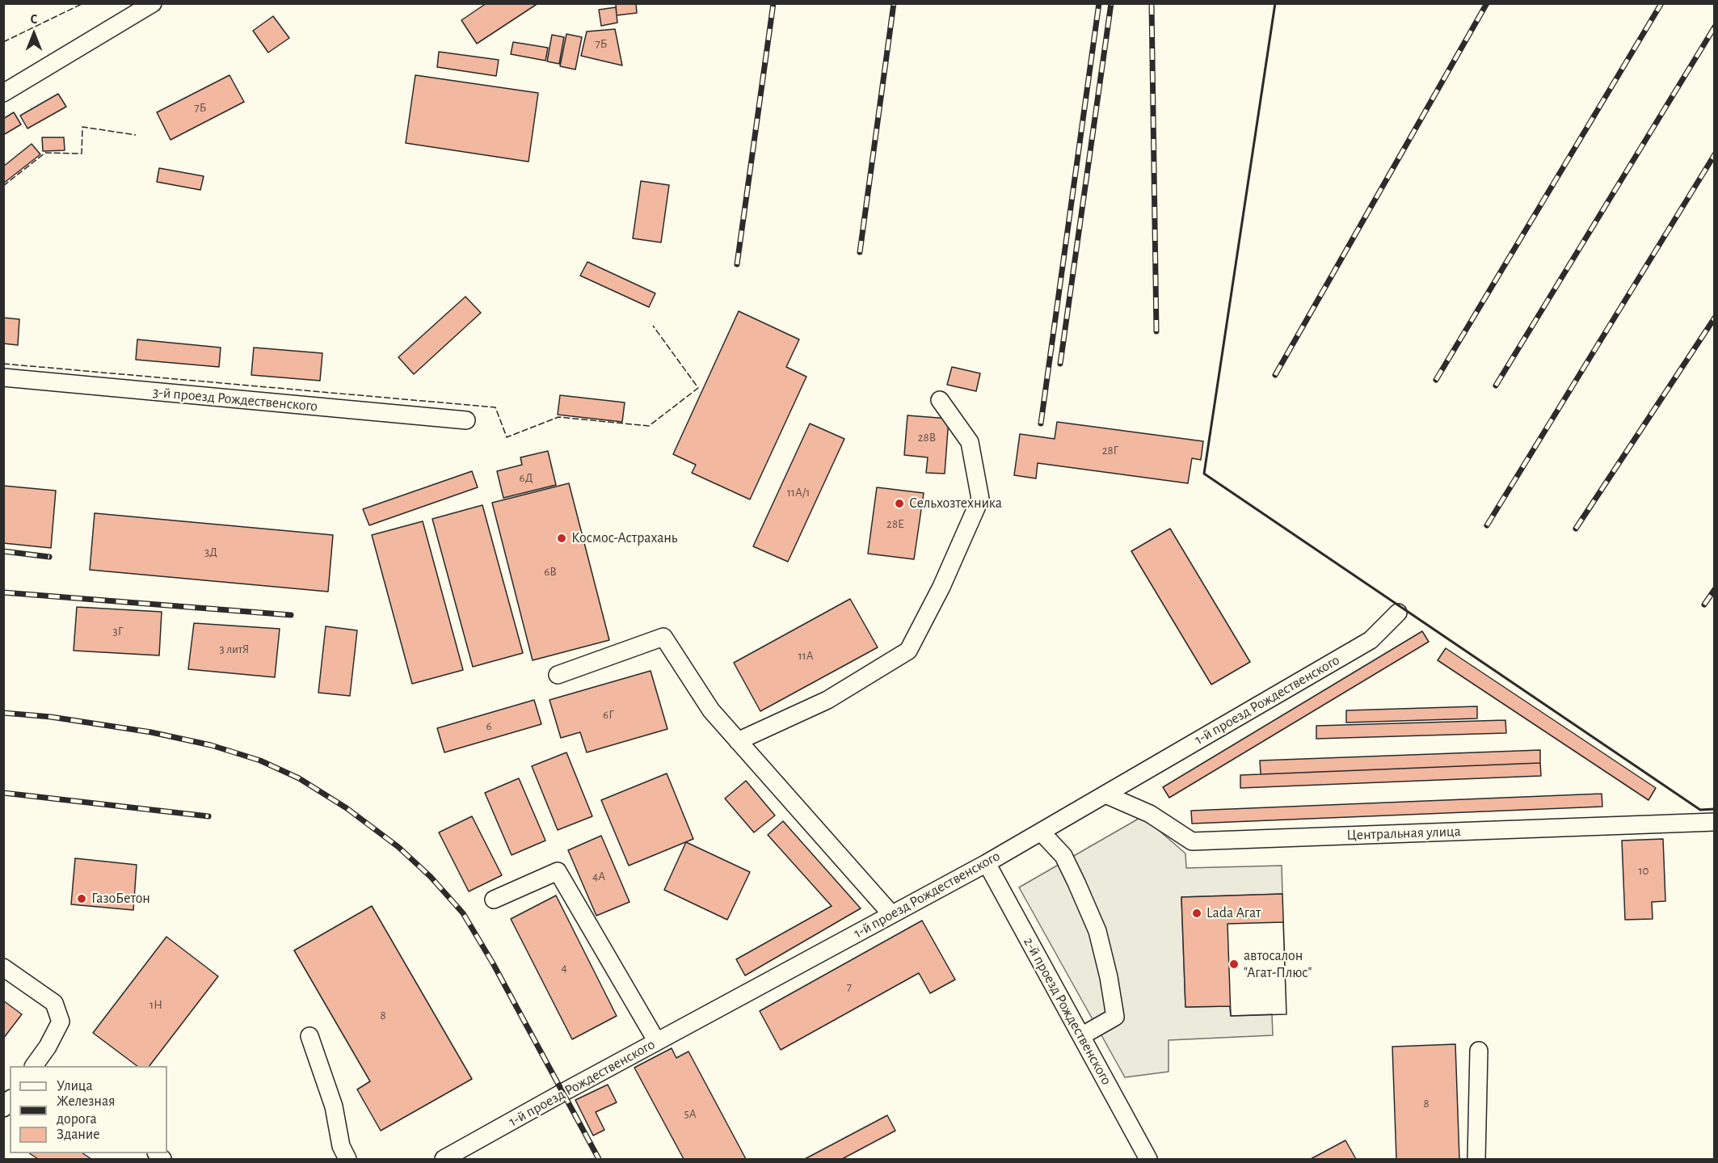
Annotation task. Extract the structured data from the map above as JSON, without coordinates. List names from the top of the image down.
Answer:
{
  "streets": {
    "street": [
      "3-й проезд Рождественского",
      "1-й проезд Рождественского",
      "Центральная улица",
      "2-й проезд Рождественского"
    ]
  },
  "crossings": [
    ["1-й проезд Рождественского", "Центральная улица"],
    ["1-й проезд Рождественского", "2-й проезд Рождественского"]
  ],
  "places": [
    "Сельхозтехника",
    "Космос-Астрахань",
    "ГазоБетон",
    "Lada Агат",
    "автосалон \"Агат-Плюс\""
  ],
  "house_numbers": [
    "7Б",
    "7Б",
    "28В",
    "28Г",
    "6Д",
    "11А/1",
    "28Е",
    "3Д",
    "6В",
    "3Г",
    "3 литЯ",
    "11А",
    "6Г",
    "6",
    "10",
    "4А",
    "4",
    "7",
    "1Н",
    "8",
    "8",
    "5А"
  ],
  "legend": ["Улица", "Железная дорога", "Здание"],
  "north": "top"
}
